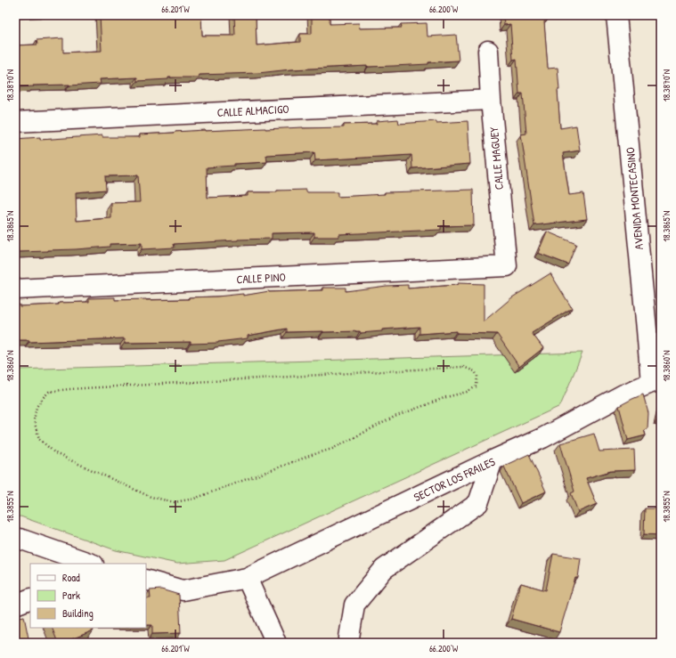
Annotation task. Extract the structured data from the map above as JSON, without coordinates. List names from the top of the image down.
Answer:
{
  "streets": {
    "street": [
      "CALLE ALMACIGO",
      "CALLE MAGUEY",
      "AVENIDA MONTECASINO",
      "CALLE PINO",
      "SECTOR LOS FRAILES"
    ]
  },
  "crossings": [
    ["CALLE ALMACIGO", "CALLE MAGUEY"],
    ["CALLE MAGUEY", "CALLE PINO"],
    ["AVENIDA MONTECASINO", "SECTOR LOS FRAILES"]
  ],
  "legend": ["Road", "Park", "Building"],
  "coordinates": [
    "66.201°W",
    "66.200°W",
    "18.3870°N",
    "18.3865°N",
    "18.3860°N",
    "18.3855°N"
  ]
}
